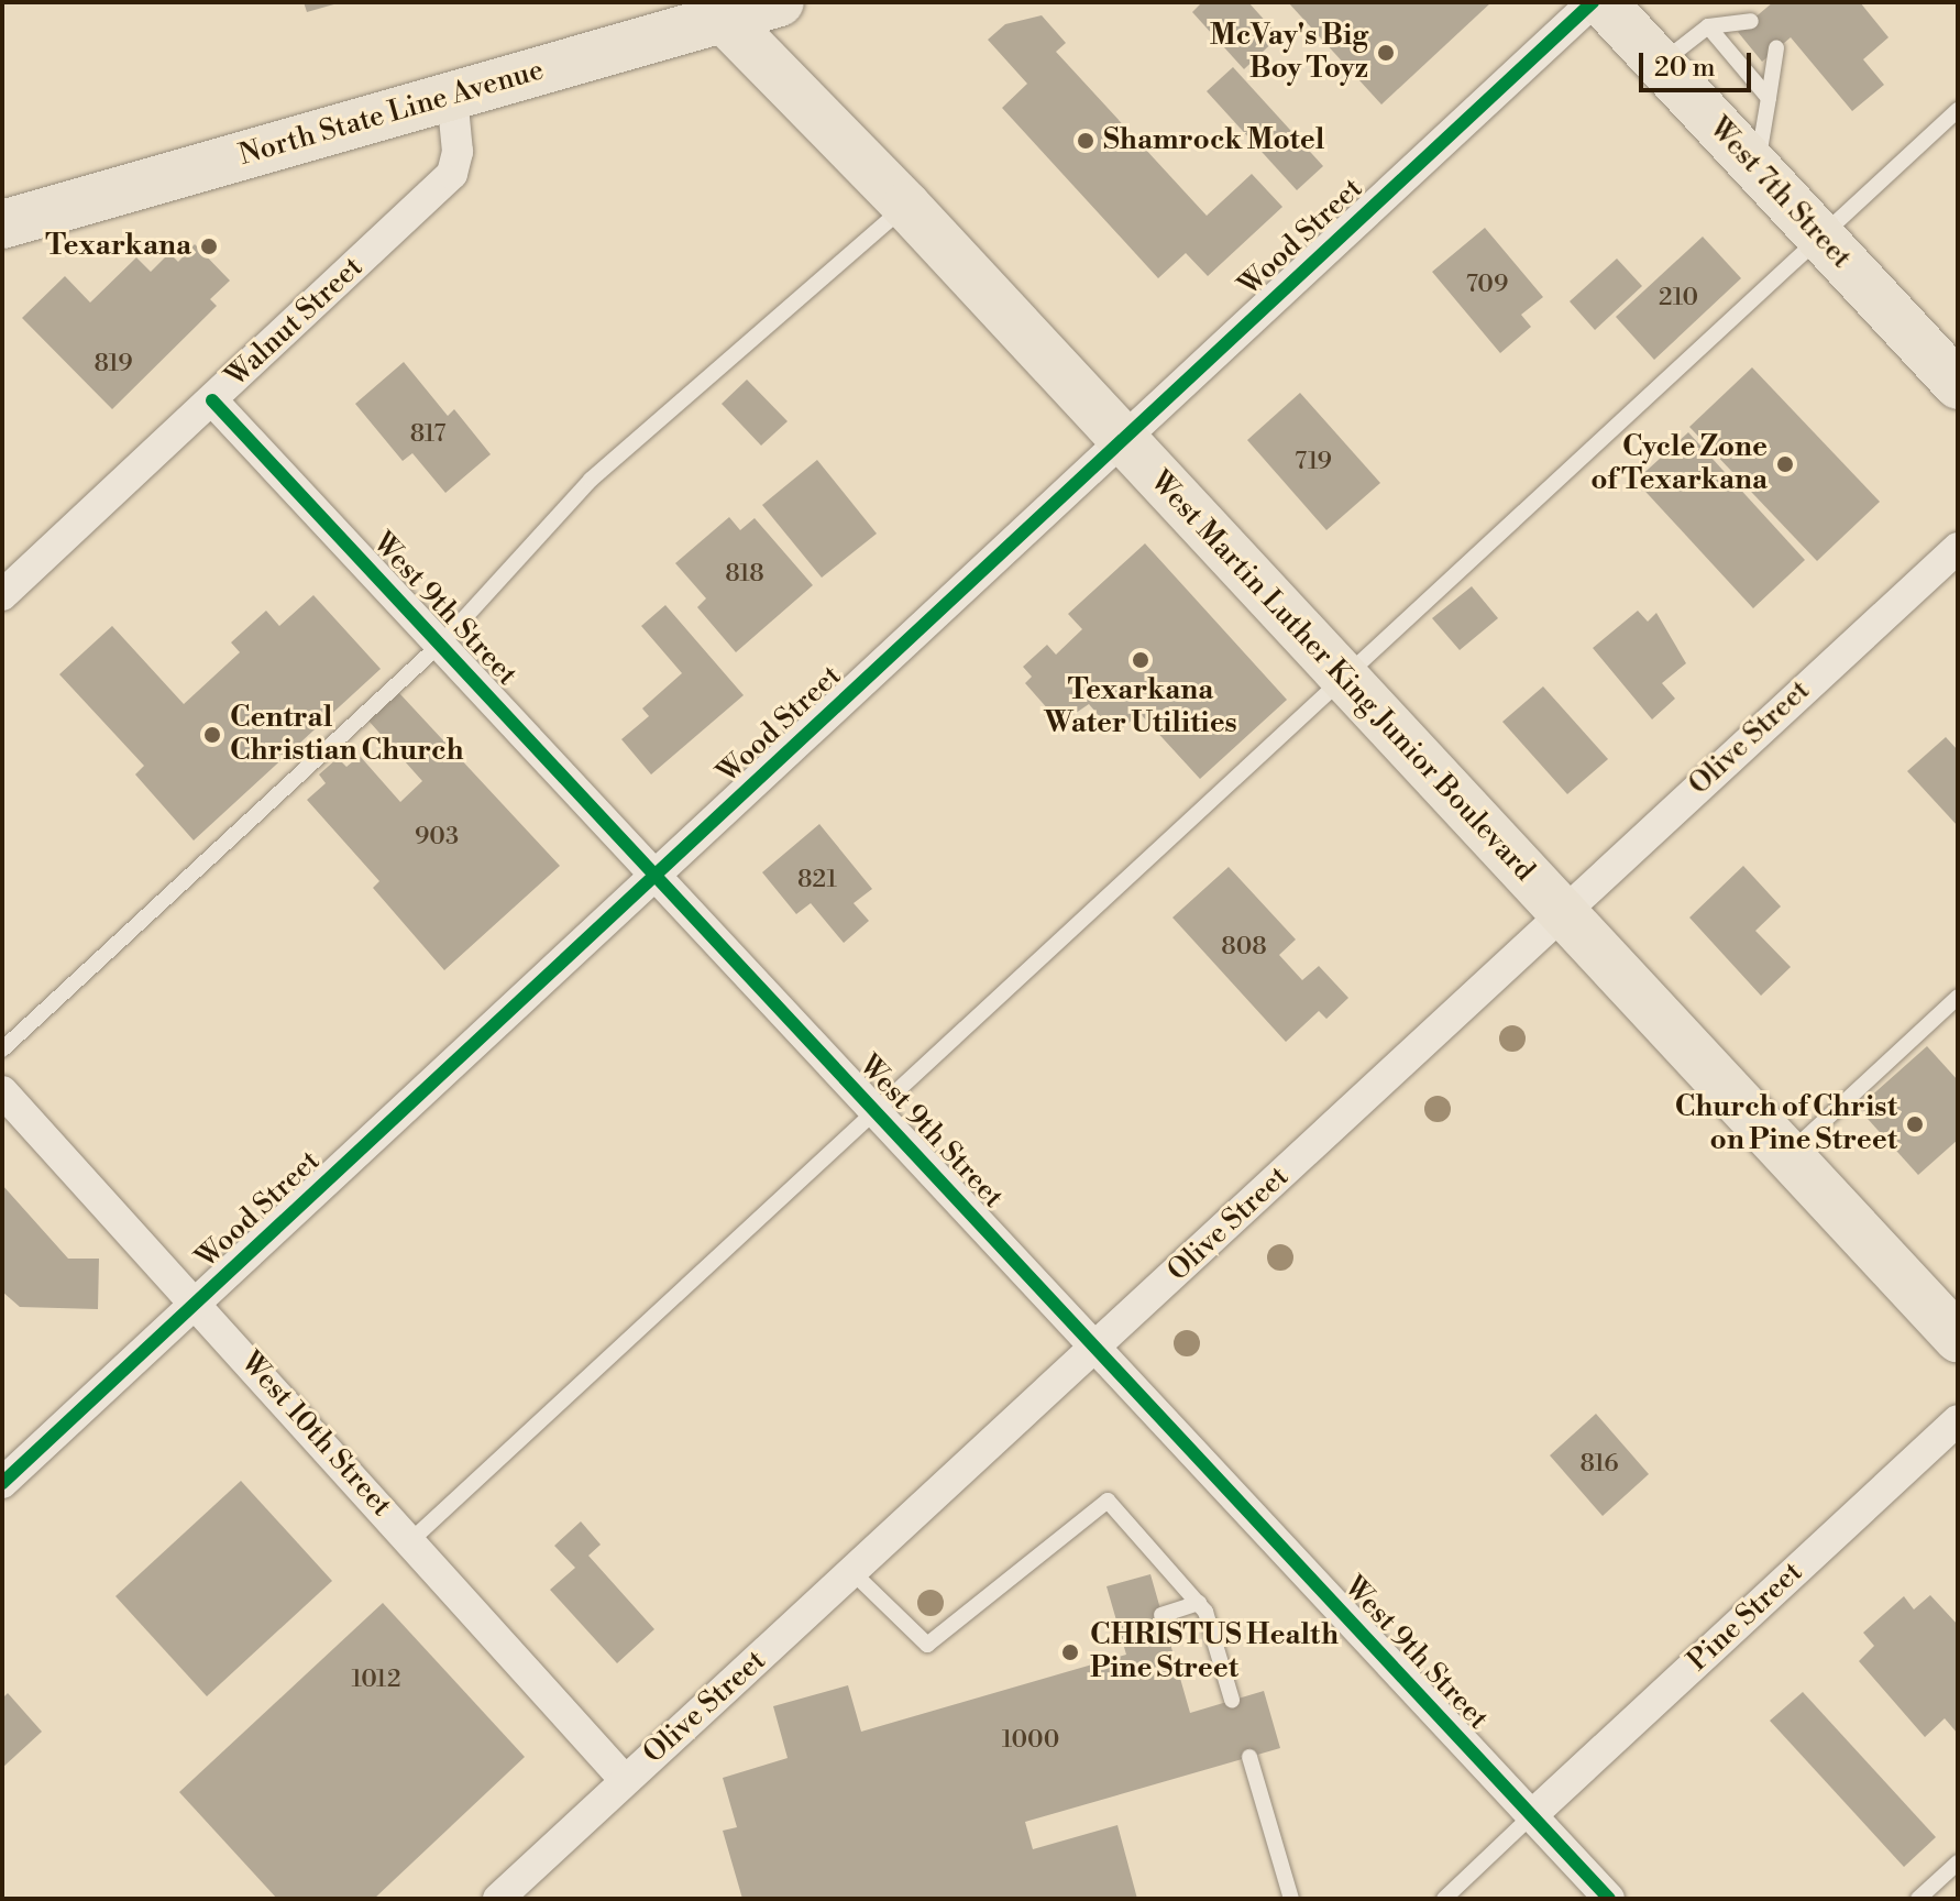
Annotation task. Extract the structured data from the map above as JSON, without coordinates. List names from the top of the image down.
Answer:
{
  "streets": {
    "main road": ["North State Line Avenue", "West 7th Street", "West Martin Luther King Junior Boulevard"],
    "street": [
      "Wood Street",
      "Walnut Street",
      "West 9th Street",
      "Olive Street",
      "West 10th Street",
      "Pine Street"
    ]
  },
  "crossings": [
    ["North State Line Avenue", "Walnut Street"],
    ["North State Line Avenue", "West Martin Luther King Junior Boulevard"],
    ["Wood Street", "West 9th Street"],
    ["Wood Street", "West Martin Luther King Junior Boulevard"],
    ["Wood Street", "West 10th Street"],
    ["Walnut Street", "West 9th Street"],
    ["West 9th Street", "Olive Street"],
    ["West 9th Street", "Pine Street"],
    ["West Martin Luther King Junior Boulevard", "Olive Street"],
    ["Olive Street", "West 10th Street"]
  ],
  "places": [
    "McVay's Big Boy Toyz",
    "Shamrock Motel",
    "Texarkana",
    "Cycle Zone of Texarkana",
    "Texarkana Water Utilities",
    "Central Christian Church",
    "Church of Christ on Pine Street",
    "CHRISTUS Health Pine Street"
  ],
  "house_numbers": [
    "709",
    "210",
    "819",
    "817",
    "719",
    "818",
    "903",
    "821",
    "808",
    "816",
    "1012",
    "1000"
  ],
  "scale_bar": "20 m"
}
